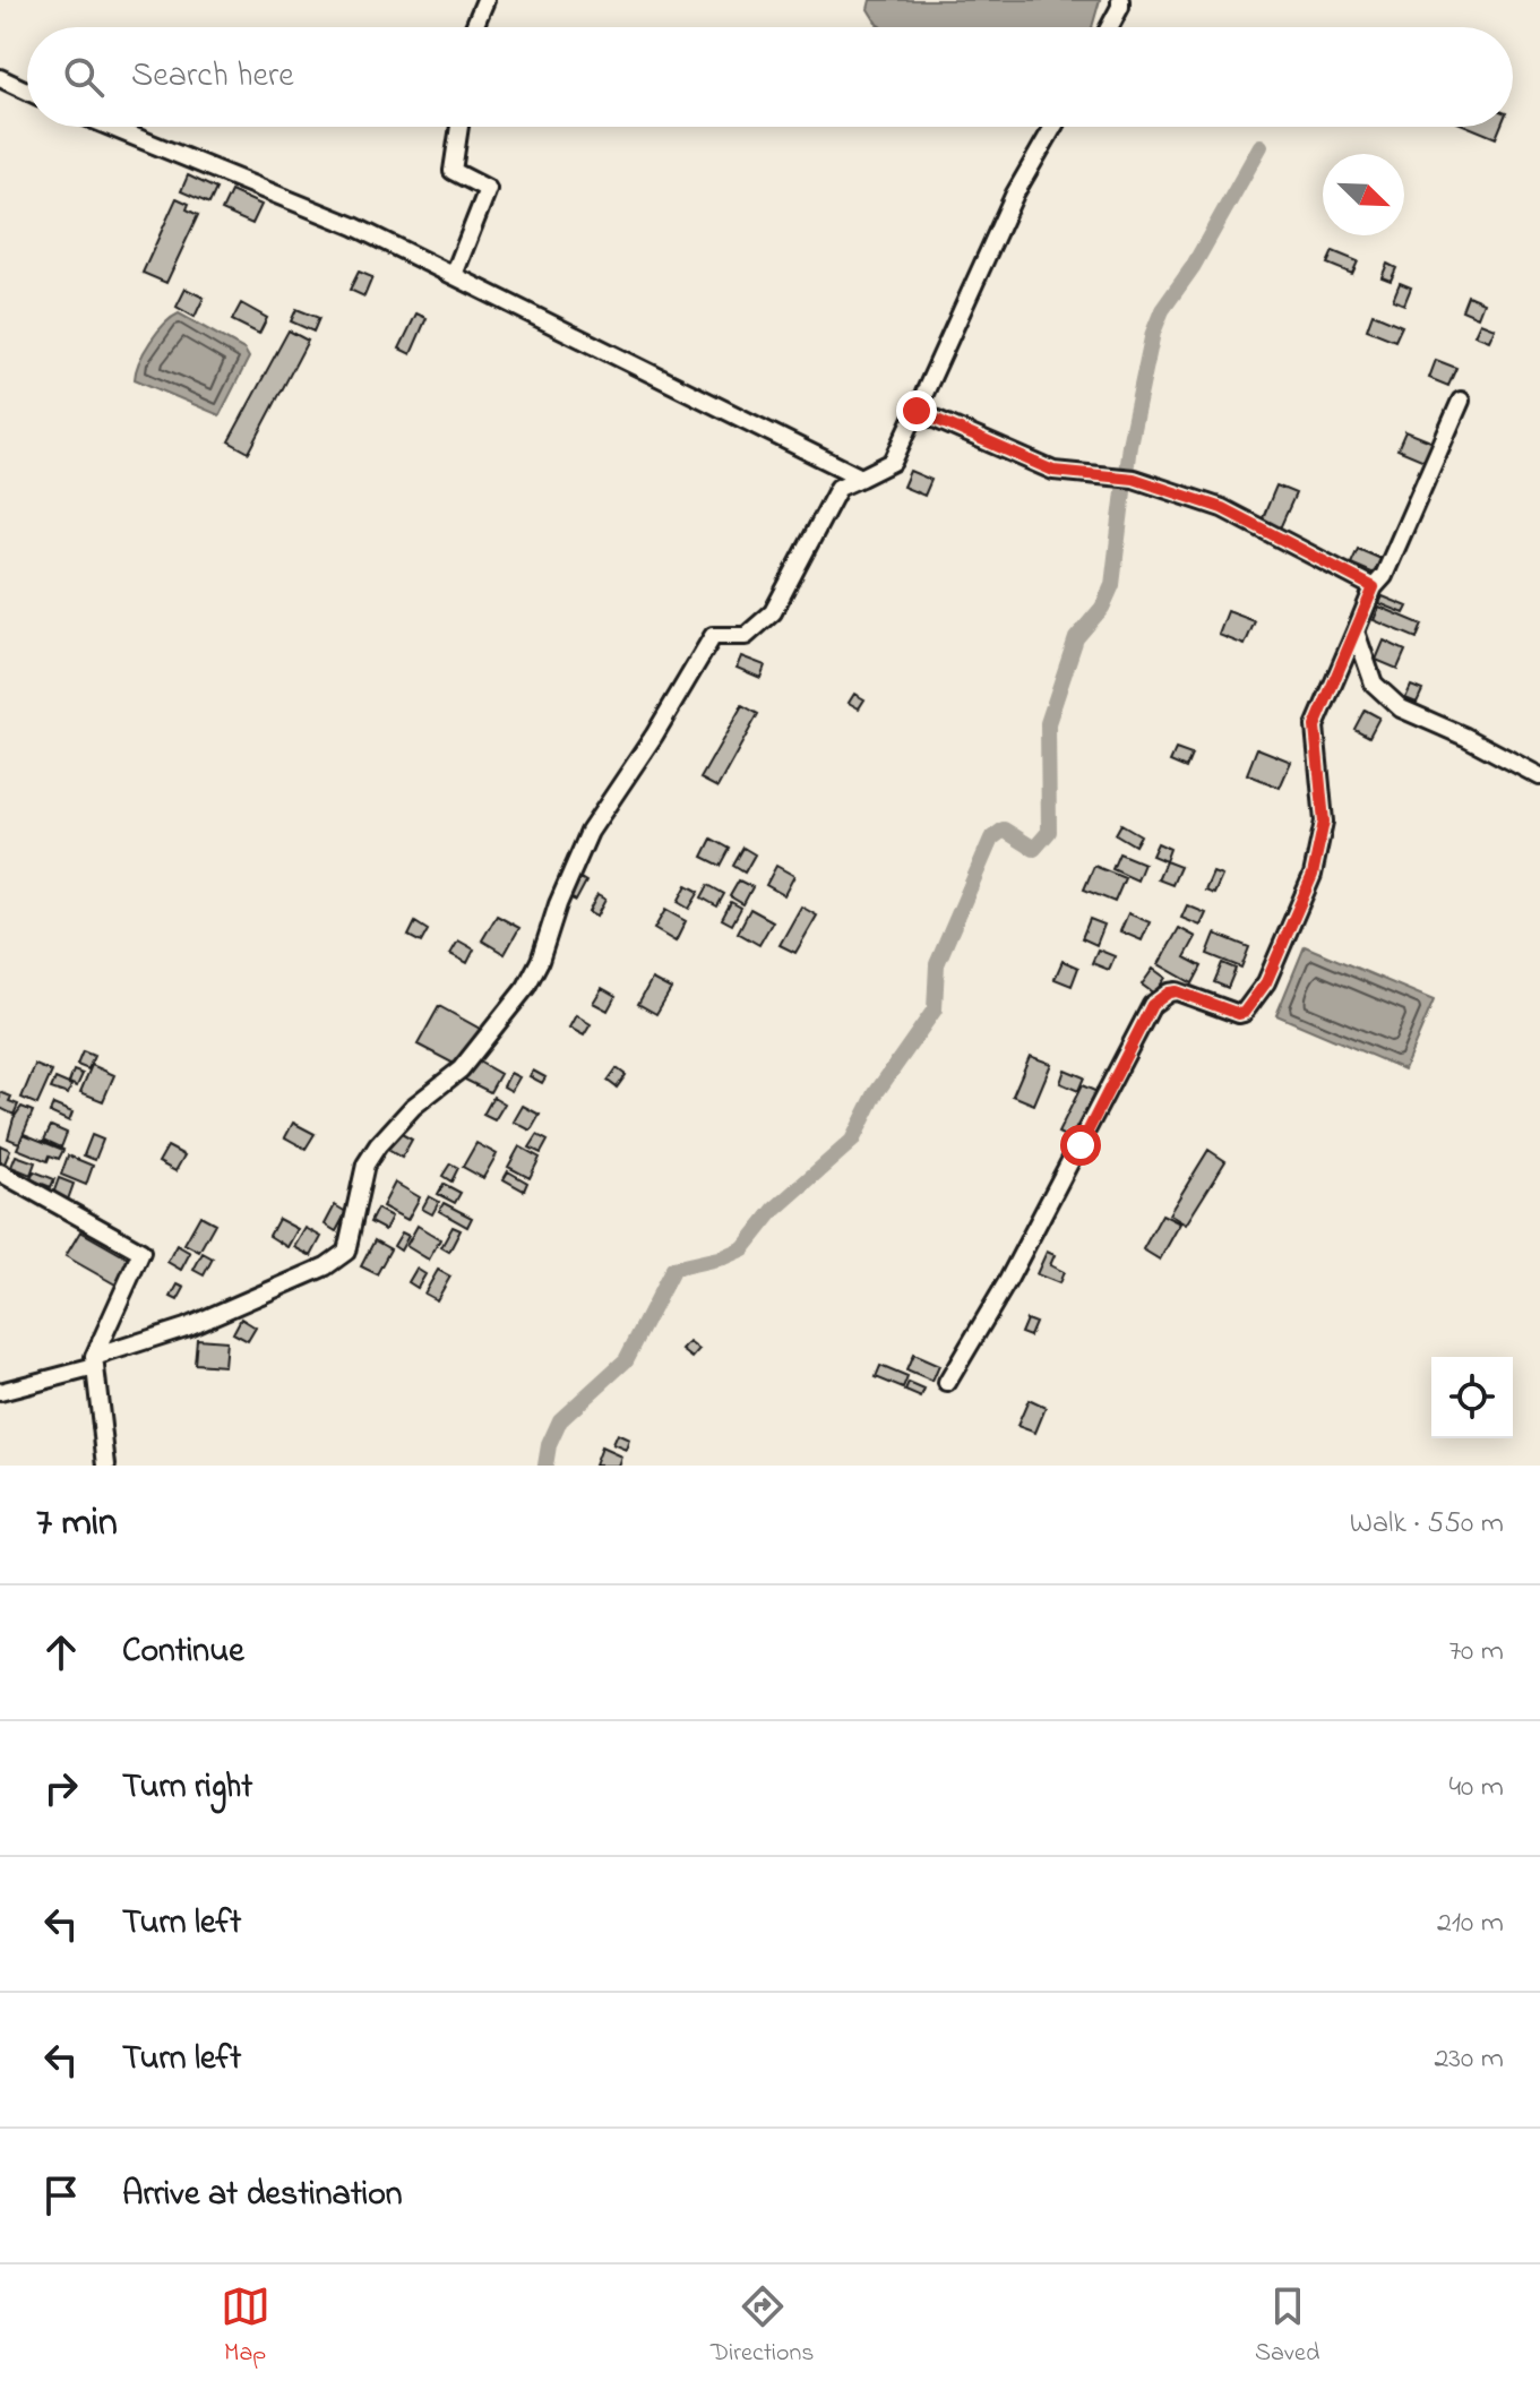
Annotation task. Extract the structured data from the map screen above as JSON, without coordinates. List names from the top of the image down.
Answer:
{
  "north": "bottom right",
  "page": {
    "search": "Search here",
    "heading": ["7 min", "Walk · 550 m"],
    "list": [
      ["Continue", "70 m"],
      ["Turn right", "40 m"],
      ["Turn left", "210 m"],
      ["Turn left", "230 m"],
      "Arrive at destination"
    ],
    "nav": ["Map", "Directions", "Saved"]
  }
}
